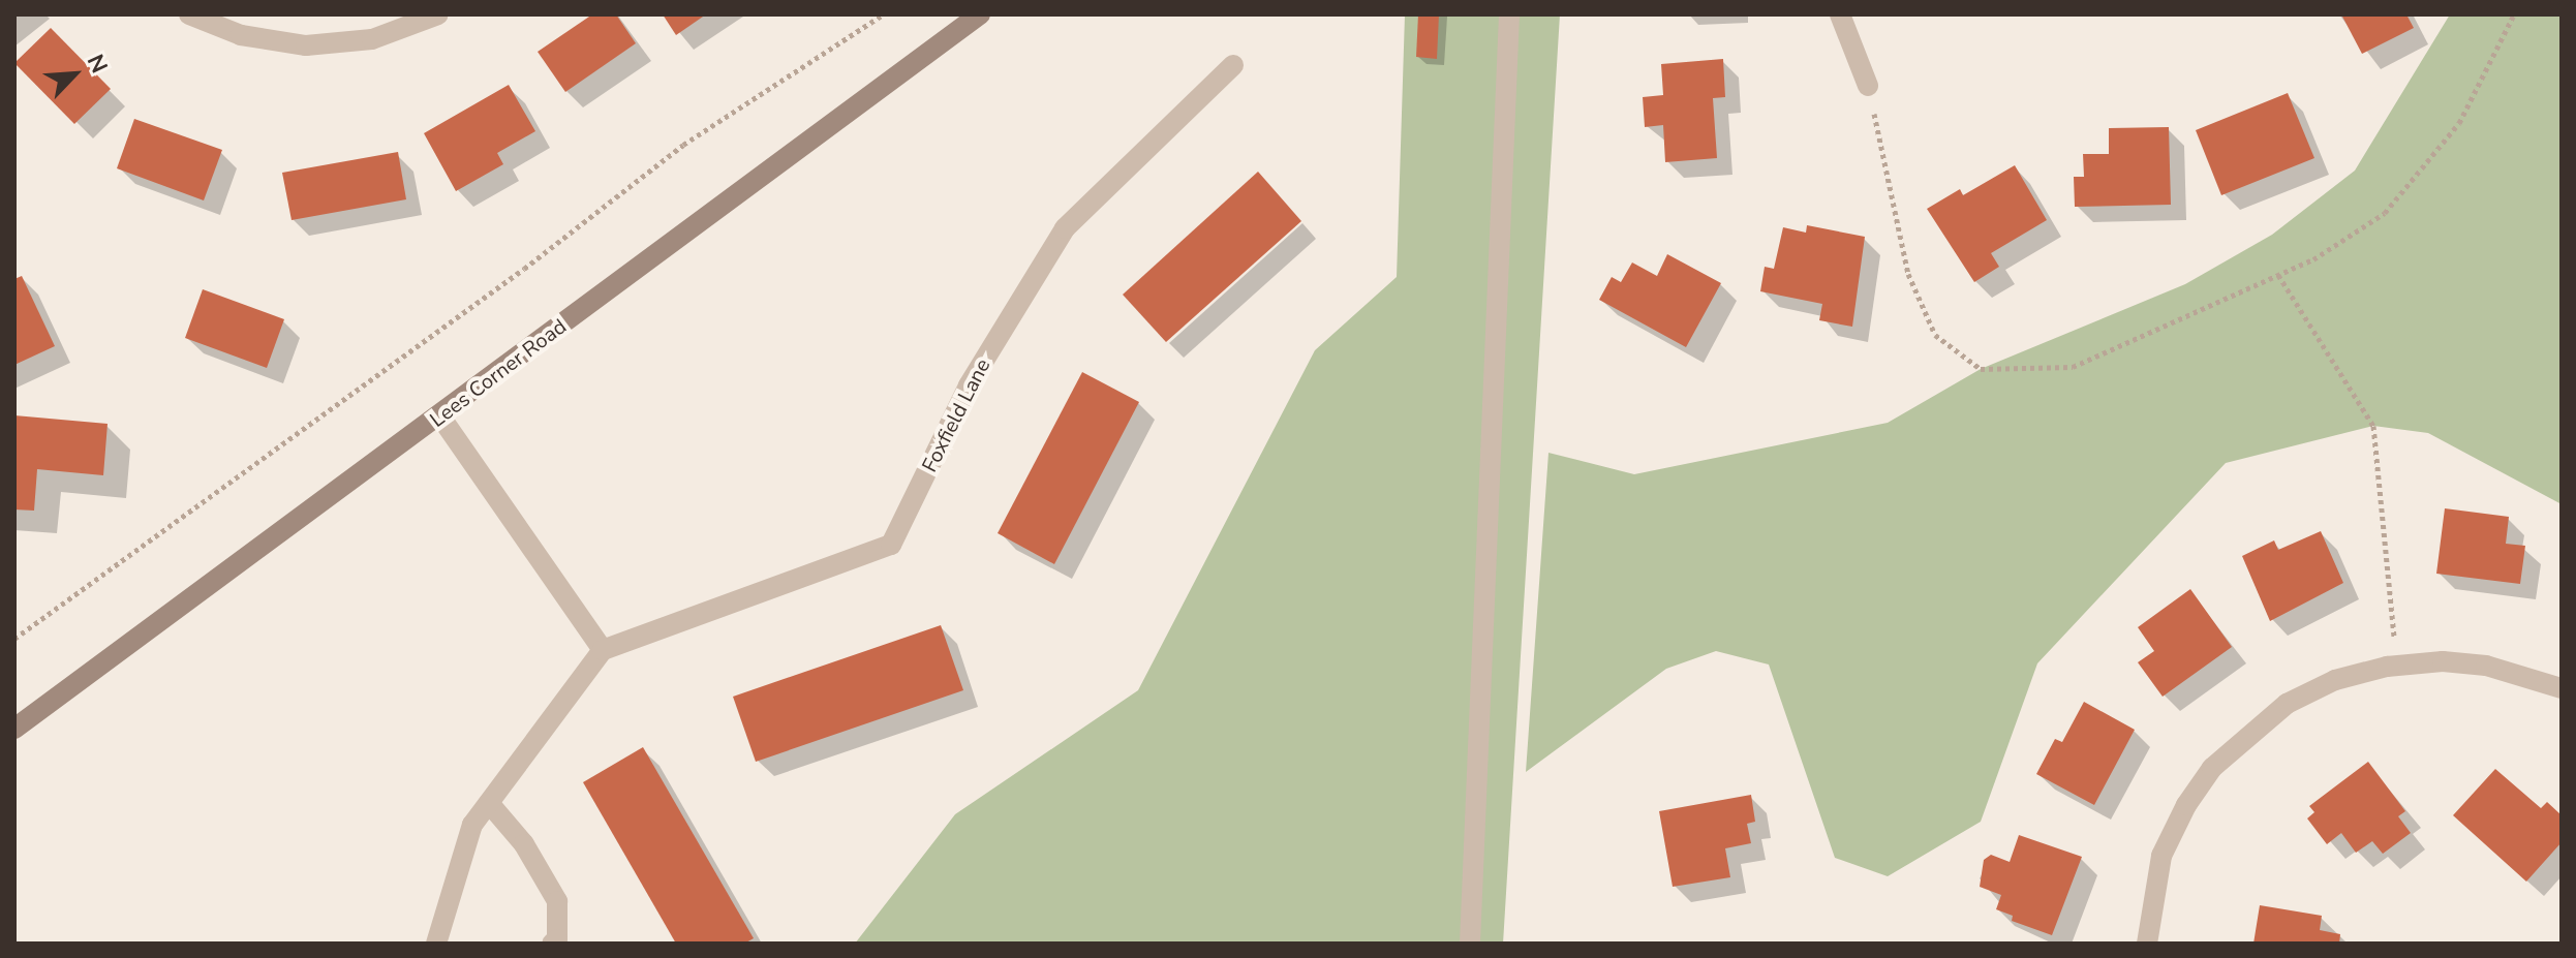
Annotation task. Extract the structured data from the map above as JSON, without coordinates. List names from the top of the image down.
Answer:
{
  "streets": {
    "street": ["Lees Corner Road", "Foxfield Lane"]
  },
  "north": "top right"
}
